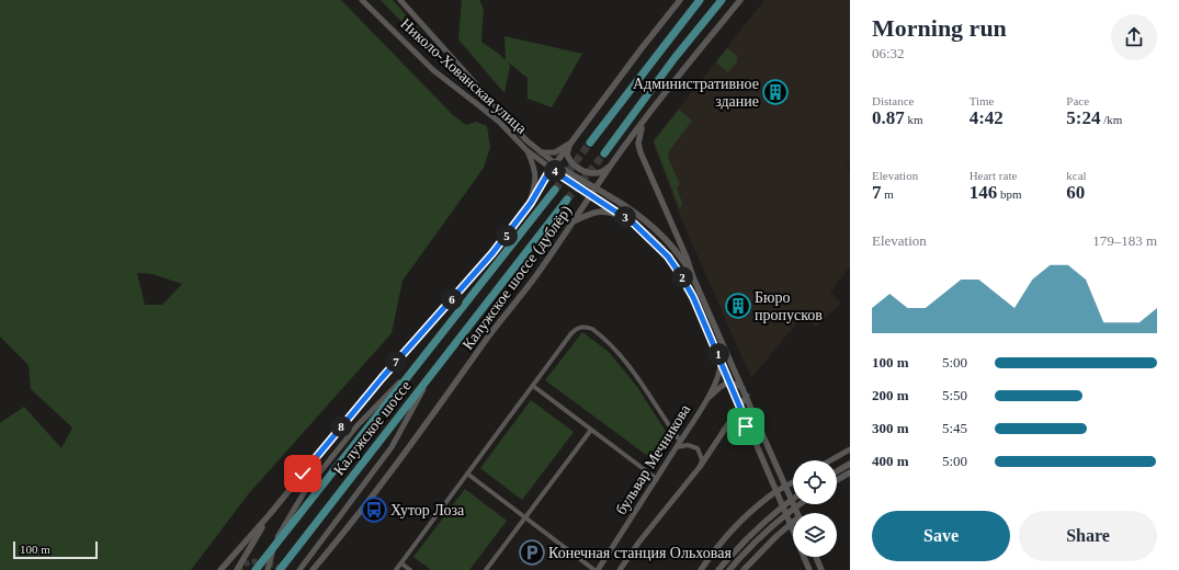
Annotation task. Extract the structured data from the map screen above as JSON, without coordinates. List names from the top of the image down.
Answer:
{
  "streets": {
    "highway": ["Калужское шоссе"],
    "main road": ["Калужское шоссе (дублёр)"],
    "street": ["Николо-Хованская улица", "бульвар Мечникова"]
  },
  "crossings": [
    ["Николо-Хованская улица", "Калужское шоссе (дублёр)"]
  ],
  "places": {
    "building": ["Административное здание", "Бюро пропусков"],
    "bus stop": ["Хутор Лоза"],
    "parking": ["Конечная станция Ольховая"]
  },
  "scale_bar": "100 m",
  "page": {
    "heading": ["Morning run", "06:32"],
    "stats": [
      ["Distance", "0.87 km"],
      ["Time", "4:42"],
      ["Pace", "5:24 /km"],
      ["Elevation", "7 m"],
      ["Heart rate", "146 bpm"],
      ["kcal", "60"]
    ],
    "pins": [
      "4",
      "3",
      "5",
      "2",
      "6",
      "1",
      "7",
      "8"
    ],
    "chart": ["Elevation", "179–183 m"],
    "list": [
      {
        "name": "100 m",
        "note": "5:00"
      },
      {
        "name": "200 m",
        "note": "5:50"
      },
      {
        "name": "300 m",
        "note": "5:45"
      },
      {
        "name": "400 m",
        "note": "5:00"
      }
    ],
    "buttons": ["Save", "Share"],
    "scale": "100 m"
  }
}
